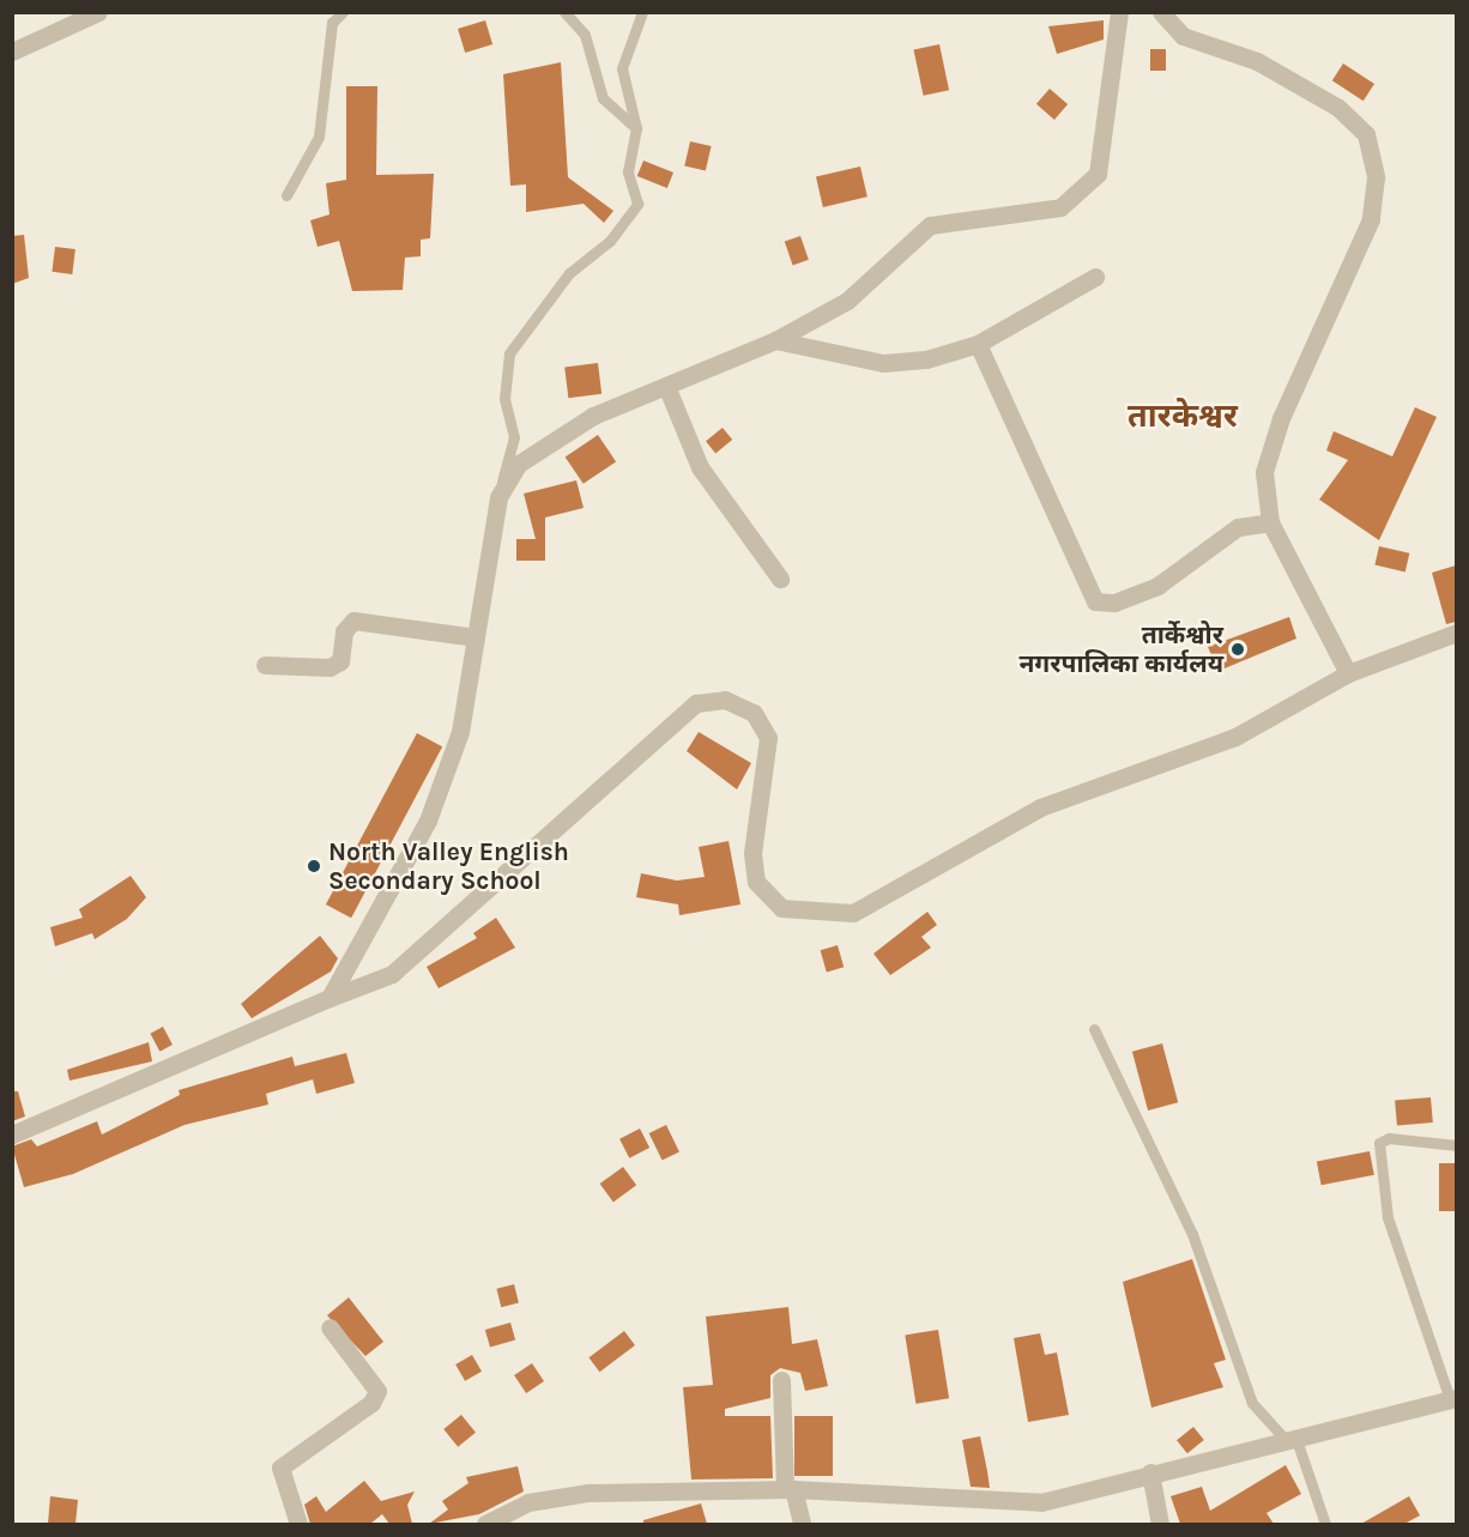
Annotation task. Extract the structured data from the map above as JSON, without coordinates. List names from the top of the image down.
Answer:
{
  "districts": ["तारकेश्वर"],
  "places": ["तार्केश्वोर नगरपालिका कार्यलय", "North Valley English Secondary School"]
}
